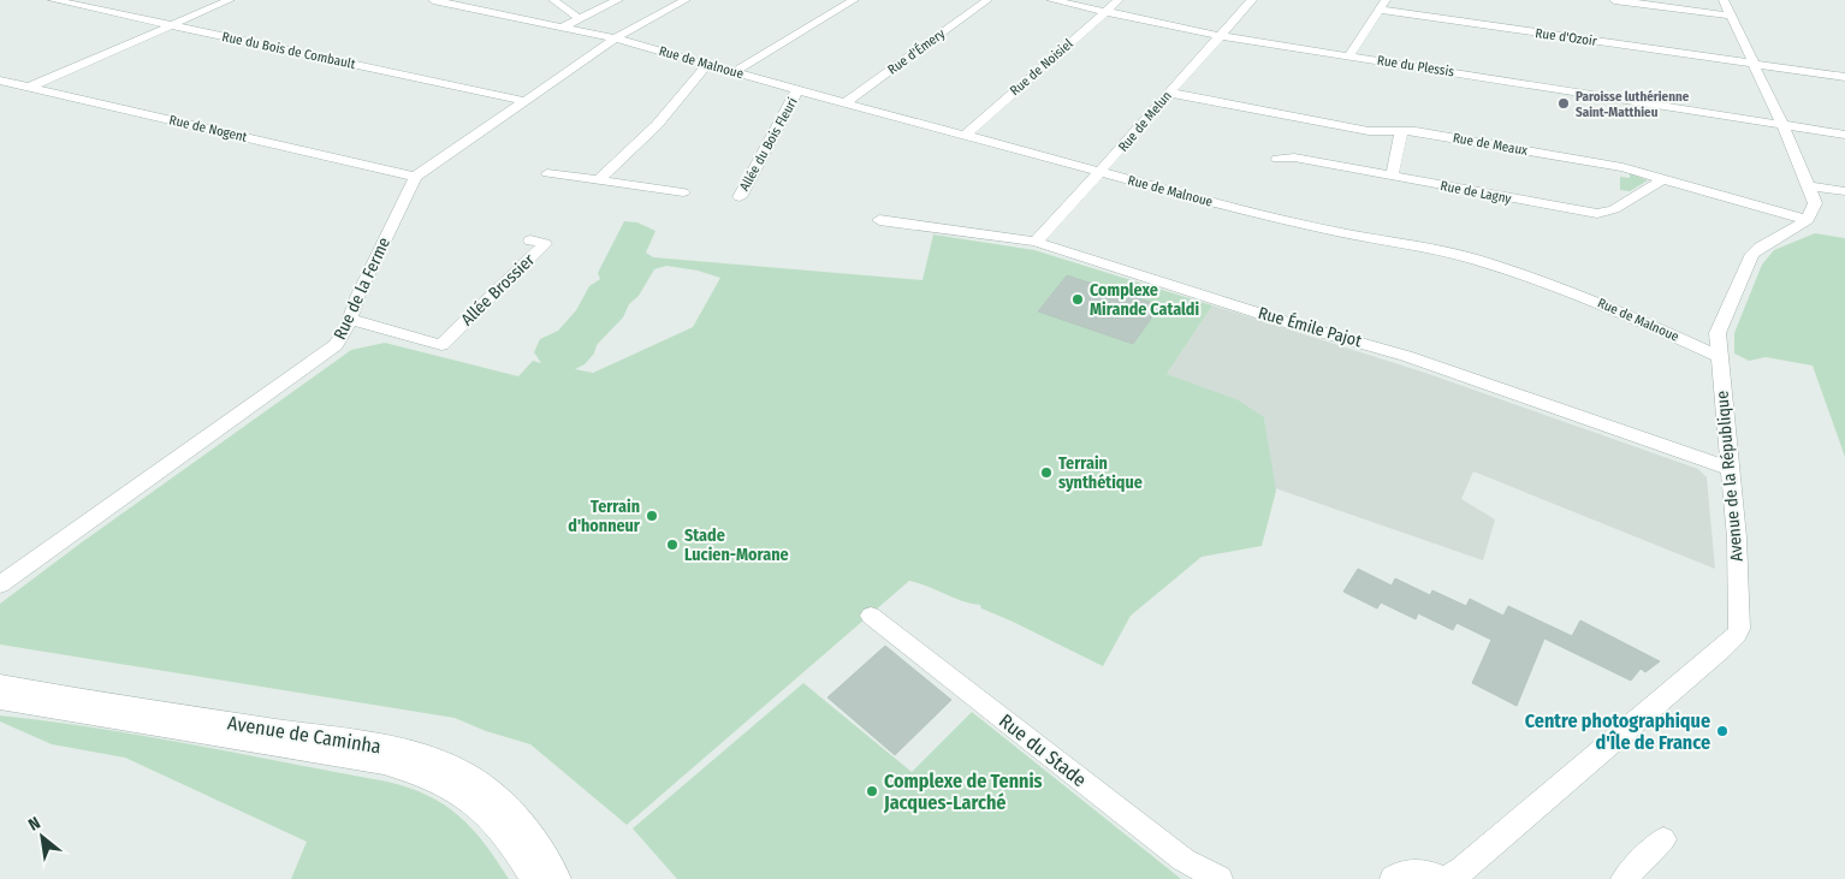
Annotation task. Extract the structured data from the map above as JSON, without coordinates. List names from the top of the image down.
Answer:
{
  "streets": {
    "street": [
      "Rue d'Ozoir",
      "Rue du Bois de Combault",
      "Rue d'Émery",
      "Rue de Malnoue",
      "Rue du Plessis",
      "Rue de Noisiel",
      "Rue de Melun",
      "Rue de Nogent",
      "Allée du Bois Fleuri",
      "Rue de Meaux",
      "Rue de Lagny",
      "Rue de la Ferme",
      "Allée Brossier",
      "Rue Émile Pajot",
      "Avenue de la République",
      "Avenue de Caminha",
      "Rue du Stade"
    ]
  },
  "crossings": [
    ["Rue d'Émery", "Rue de Malnoue"],
    ["Rue de Malnoue", "Rue de Noisiel"],
    ["Rue de Malnoue", "Rue de Melun"],
    ["Rue de Malnoue", "Allée du Bois Fleuri"],
    ["Rue de Malnoue", "Avenue de la République"],
    ["Rue du Plessis", "Rue de Noisiel"],
    ["Rue du Plessis", "Rue de Melun"],
    ["Rue de Melun", "Rue de Meaux"],
    ["Rue de Melun", "Rue Émile Pajot"],
    ["Rue de Nogent", "Rue de la Ferme"],
    ["Rue de Meaux", "Rue de Lagny"],
    ["Rue de Meaux", "Avenue de la République"],
    ["Rue Émile Pajot", "Avenue de la République"]
  ],
  "places": [
    "Paroisse luthérienne Saint-Matthieu",
    "Complexe Mirande Cataldi",
    "Terrain synthétique",
    "Terrain d'honneur",
    "Stade Lucien-Morane",
    "Centre photographique d'Île de France",
    "Complexe de Tennis Jacques-Larché"
  ],
  "north": "top left"
}
